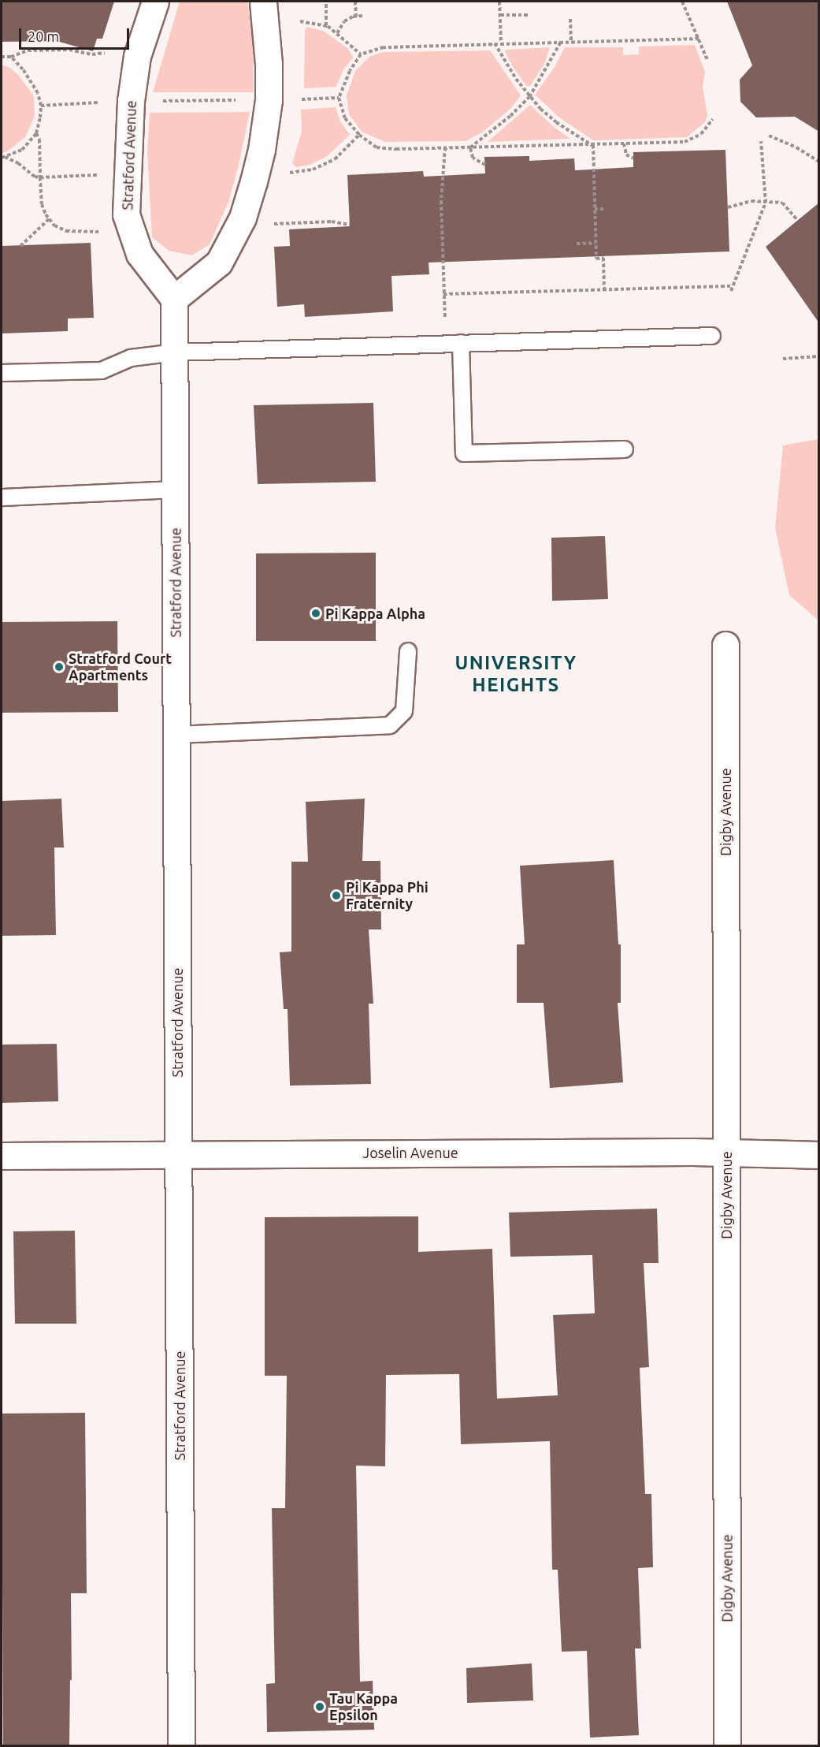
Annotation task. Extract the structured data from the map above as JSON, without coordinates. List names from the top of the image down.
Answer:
{
  "streets": {
    "street": ["Stratford Avenue", "Digby Avenue", "Joselin Avenue"]
  },
  "crossings": [
    ["Stratford Avenue", "Joselin Avenue"],
    ["Digby Avenue", "Joselin Avenue"]
  ],
  "districts": ["UNIVERSITY HEIGHTS"],
  "places": [
    "Pi Kappa Alpha",
    "Stratford Court Apartments",
    "Pi Kappa Phi Fraternity",
    "Tau Kappa Epsilon"
  ],
  "scale_bar": "20 m"
}
